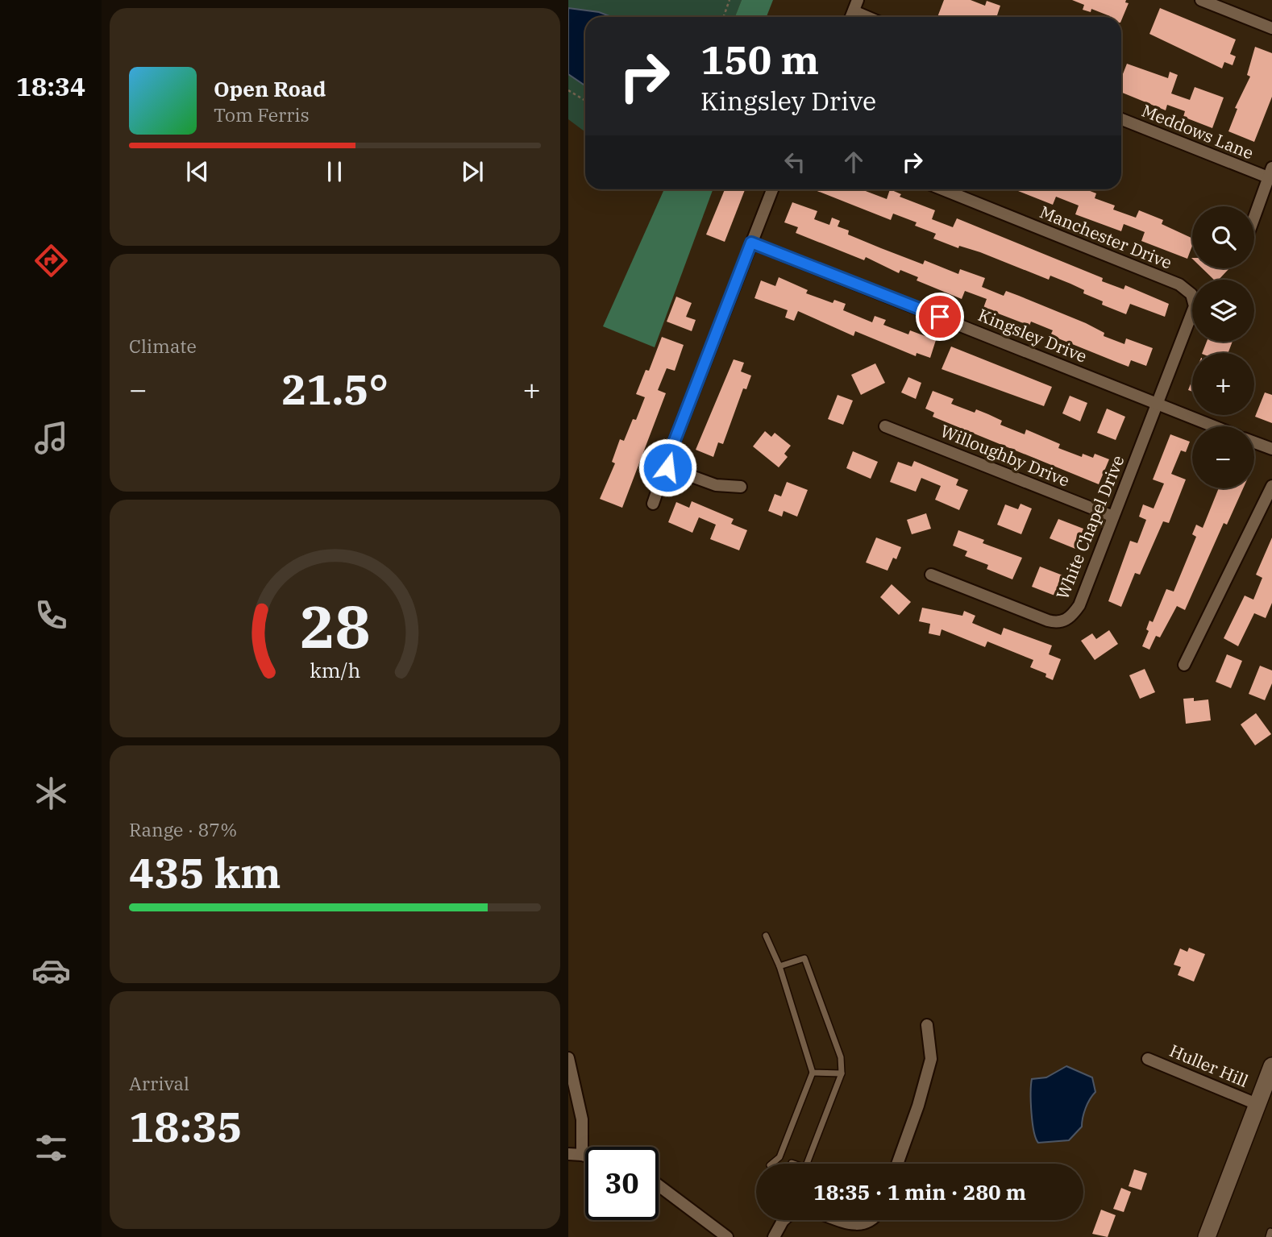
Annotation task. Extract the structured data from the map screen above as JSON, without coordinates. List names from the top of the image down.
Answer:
{
  "streets": {
    "street": [
      "Meddows Lane",
      "Manchester Drive",
      "Kingsley Drive",
      "Willoughby Drive",
      "White Chapel Drive",
      "Huller Hill"
    ]
  },
  "crossings": [
    ["Manchester Drive", "Kingsley Drive"],
    ["Manchester Drive", "White Chapel Drive"],
    ["Kingsley Drive", "White Chapel Drive"],
    ["Willoughby Drive", "White Chapel Drive"]
  ],
  "page": {
    "tabs": "18:34",
    "turn": ["150 m", "Kingsley Drive"],
    "song": ["Open Road", "Tom Ferris"],
    "map_buttons": ["+", "−"],
    "tile": [
      "Climate",
      ["Range · 87%", "435 km"],
      ["Arrival", "18:35"]
    ],
    "heat": ["−", "21.5°", "+"],
    "limit": "30",
    "trip": "18:35 · 1 min · 280 m",
    "gauge": ["28", "km/h"]
  }
}
